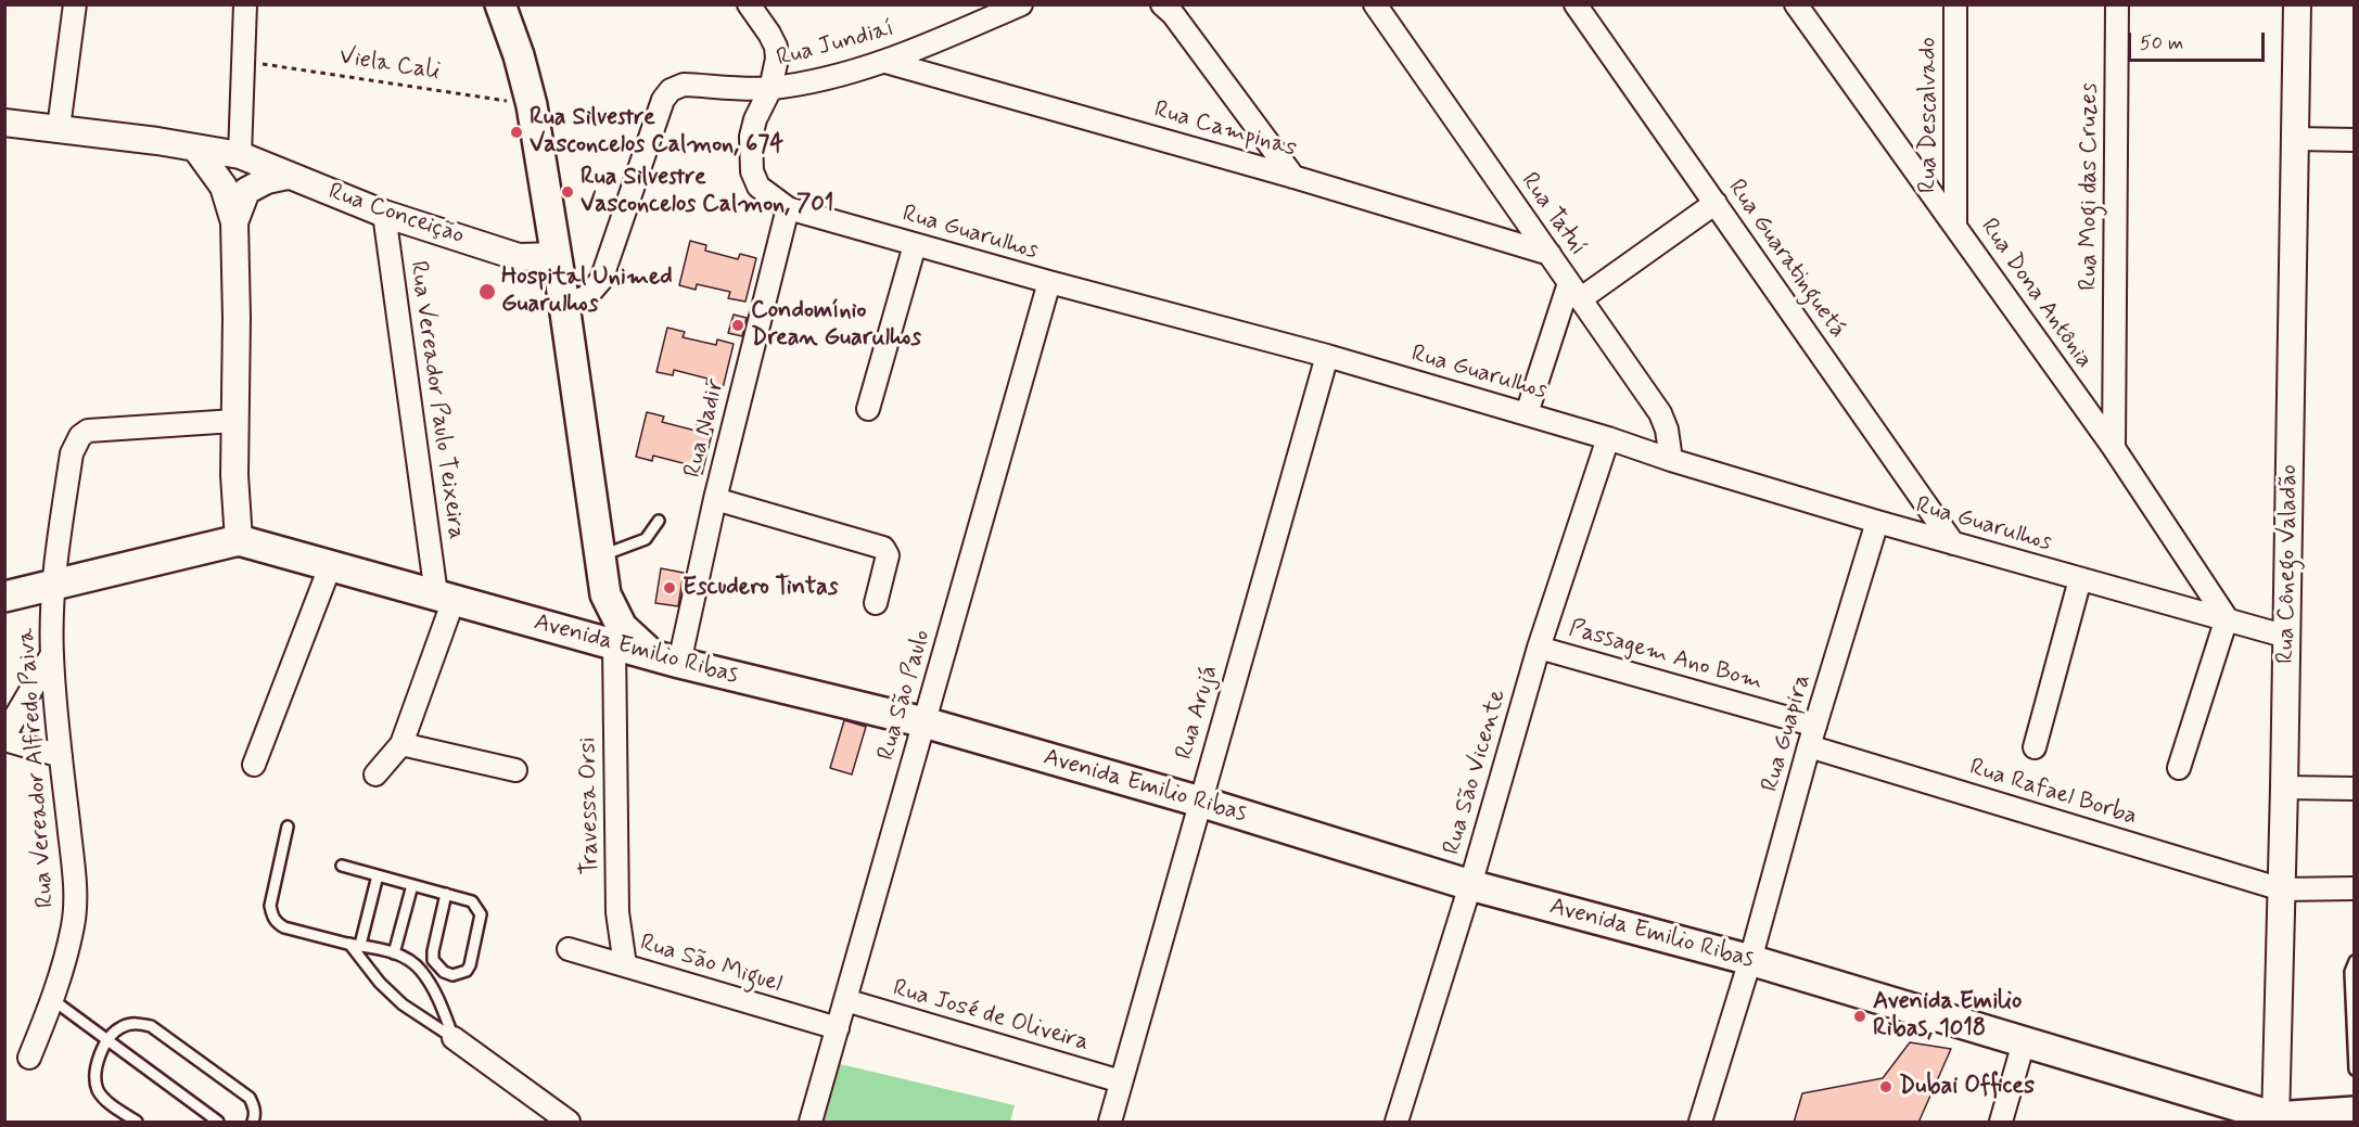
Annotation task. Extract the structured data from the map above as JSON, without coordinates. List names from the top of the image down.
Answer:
{
  "streets": {
    "main road": ["Avenida Emilio Ribas"],
    "street": [
      "Rua Jundiaí",
      "Rua Descalvado",
      "Rua Campinas",
      "Rua Mogi das Cruzes",
      "Rua Conceição",
      "Rua Tatuí",
      "Rua Guarulhos",
      "Rua Guaratinguetá",
      "Rua Dona Antônia",
      "Rua Vereador Paulo Teixeira",
      "Rua Nadir",
      "Rua Cônego Valadão",
      "Passagem Ano Bom",
      "Rua São Paulo",
      "Rua Arujá",
      "Rua Guapira",
      "Rua Vereador Alfredo Paiva",
      "Rua São Vicente",
      "Rua Rafael Borba",
      "Travessa Orsi",
      "Rua São Miguel",
      "Rua José de Oliveira"
    ],
    "path": ["Viela Cali"]
  },
  "crossings": [
    ["Rua Jundiaí", "Rua Campinas"],
    ["Rua Jundiaí", "Rua Guarulhos"],
    ["Rua Descalvado", "Rua Dona Antônia"],
    ["Rua Campinas", "Rua Tatuí"],
    ["Rua Mogi das Cruzes", "Rua Dona Antônia"],
    ["Rua Conceição", "Rua Vereador Paulo Teixeira"],
    ["Rua Tatuí", "Rua Guarulhos"],
    ["Rua Guarulhos", "Rua Guaratinguetá"],
    ["Rua Guarulhos", "Rua Dona Antônia"],
    ["Rua Guarulhos", "Rua Nadir"],
    ["Rua Guarulhos", "Rua Cônego Valadão"],
    ["Rua Guarulhos", "Rua São Paulo"],
    ["Rua Guarulhos", "Rua Arujá"],
    ["Rua Guarulhos", "Rua Guapira"],
    ["Rua Guarulhos", "Rua São Vicente"],
    ["Rua Vereador Paulo Teixeira", "Avenida Emilio Ribas"],
    ["Rua Nadir", "Avenida Emilio Ribas"],
    ["Rua Cônego Valadão", "Avenida Emilio Ribas"],
    ["Rua Cônego Valadão", "Rua Rafael Borba"],
    ["Avenida Emilio Ribas", "Rua São Paulo"],
    ["Avenida Emilio Ribas", "Rua Arujá"],
    ["Avenida Emilio Ribas", "Rua Guapira"],
    ["Avenida Emilio Ribas", "Rua São Vicente"],
    ["Avenida Emilio Ribas", "Travessa Orsi"],
    ["Passagem Ano Bom", "Rua Guapira"],
    ["Passagem Ano Bom", "Rua São Vicente"],
    ["Rua São Paulo", "Rua São Miguel"],
    ["Rua São Paulo", "Rua José de Oliveira"],
    ["Rua Arujá", "Rua José de Oliveira"],
    ["Rua Guapira", "Rua Rafael Borba"],
    ["Travessa Orsi", "Rua São Miguel"]
  ],
  "places": [
    "Rua Silvestre Vasconcelos Calmon, 674",
    "Rua Silvestre Vasconcelos Calmon, 701",
    "Hospital Unimed Guarulhos",
    "Condomínio Drean Guarulhos",
    "Escudero Tintas",
    "Avenida Emilio Ribas, 1018",
    "Dubai Offices"
  ],
  "scale_bar": "50 m"
}
